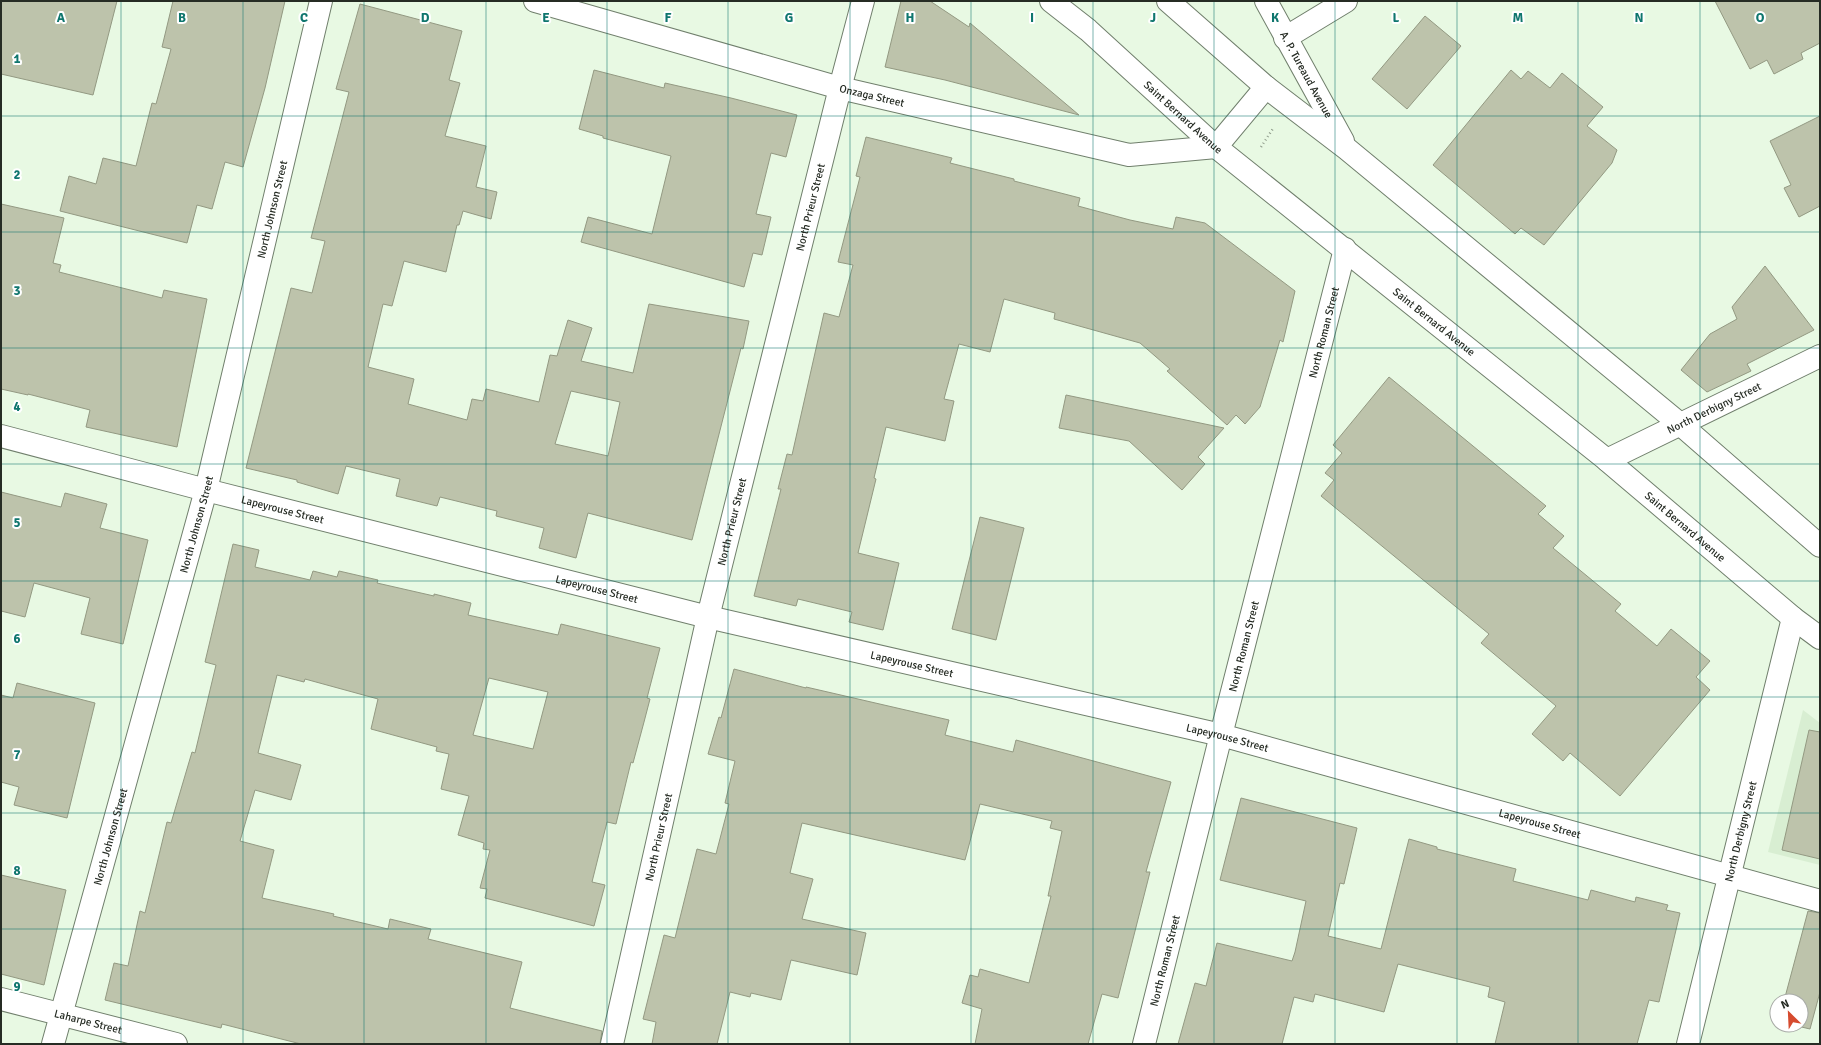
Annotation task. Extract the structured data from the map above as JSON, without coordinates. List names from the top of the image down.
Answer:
{
  "streets": {
    "street": [
      "A. P. Tureaud Avenue",
      "Onzaga Street",
      "Saint Bernard Avenue",
      "North Prieur Street",
      "North Johnson Street",
      "North Roman Street",
      "North Derbigny Street",
      "Lapeyrouse Street",
      "Laharpe Street"
    ]
  },
  "crossings": [
    ["Onzaga Street", "Saint Bernard Avenue"],
    ["Onzaga Street", "North Prieur Street"],
    ["Saint Bernard Avenue", "North Roman Street"],
    ["Saint Bernard Avenue", "North Derbigny Street"],
    ["North Prieur Street", "Lapeyrouse Street"],
    ["North Johnson Street", "Lapeyrouse Street"],
    ["North Johnson Street", "Laharpe Street"],
    ["North Roman Street", "Lapeyrouse Street"],
    ["North Derbigny Street", "Lapeyrouse Street"]
  ],
  "north": "top left",
  "grid": {
    "columns": [
      "A",
      "B",
      "C",
      "D",
      "E",
      "F",
      "G",
      "H",
      "I",
      "J",
      "K",
      "L",
      "M",
      "N",
      "O"
    ],
    "rows": [
      "1",
      "2",
      "3",
      "4",
      "5",
      "6",
      "7",
      "8",
      "9"
    ]
  }
}
